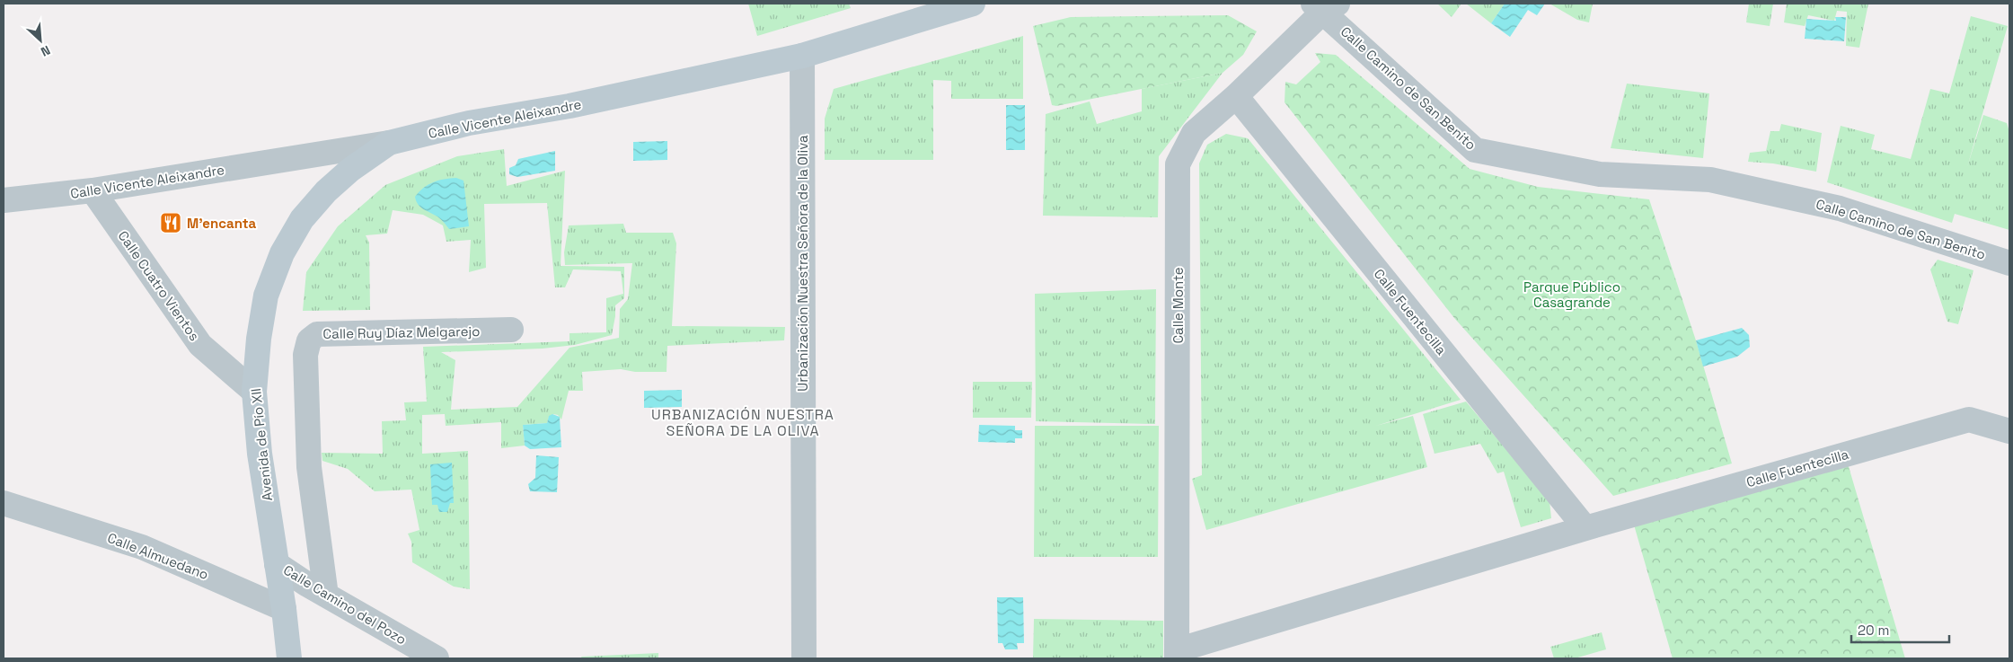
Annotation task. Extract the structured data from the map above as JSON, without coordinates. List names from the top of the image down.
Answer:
{
  "streets": {
    "main road": ["Calle Vicente Aleixandre", "Avenida de Pío XII"],
    "street": [
      "Calle Camino de San Benito",
      "Urbanización Nuestra Señora de la Oliva",
      "Calle Cuatro Vientos",
      "Calle Monte",
      "Calle Fuentecilla",
      "Calle Ruy Díaz Melgarejo",
      "Calle Almuedano",
      "Calle Camino del Pozo"
    ]
  },
  "crossings": [
    ["Calle Camino de San Benito", "Calle Monte"],
    ["Calle Vicente Aleixandre", "Urbanización Nuestra Señora de la Oliva"],
    ["Calle Vicente Aleixandre", "Calle Cuatro Vientos"],
    ["Calle Vicente Aleixandre", "Avenida de Pío XII"],
    ["Calle Cuatro Vientos", "Avenida de Pío XII"],
    ["Calle Monte", "Calle Fuentecilla"],
    ["Calle Ruy Díaz Melgarejo", "Calle Camino del Pozo"],
    ["Avenida de Pío XII", "Calle Almuedano"],
    ["Avenida de Pío XII", "Calle Camino del Pozo"]
  ],
  "districts": ["URBANIZACIÓN NUESTRA SEÑORA DE LA OLIVA"],
  "parks": ["Parque Público Casagrande"],
  "places": {
    "restaurant": ["M'encanta"]
  },
  "scale_bar": "20 m",
  "north": "bottom right"
}
